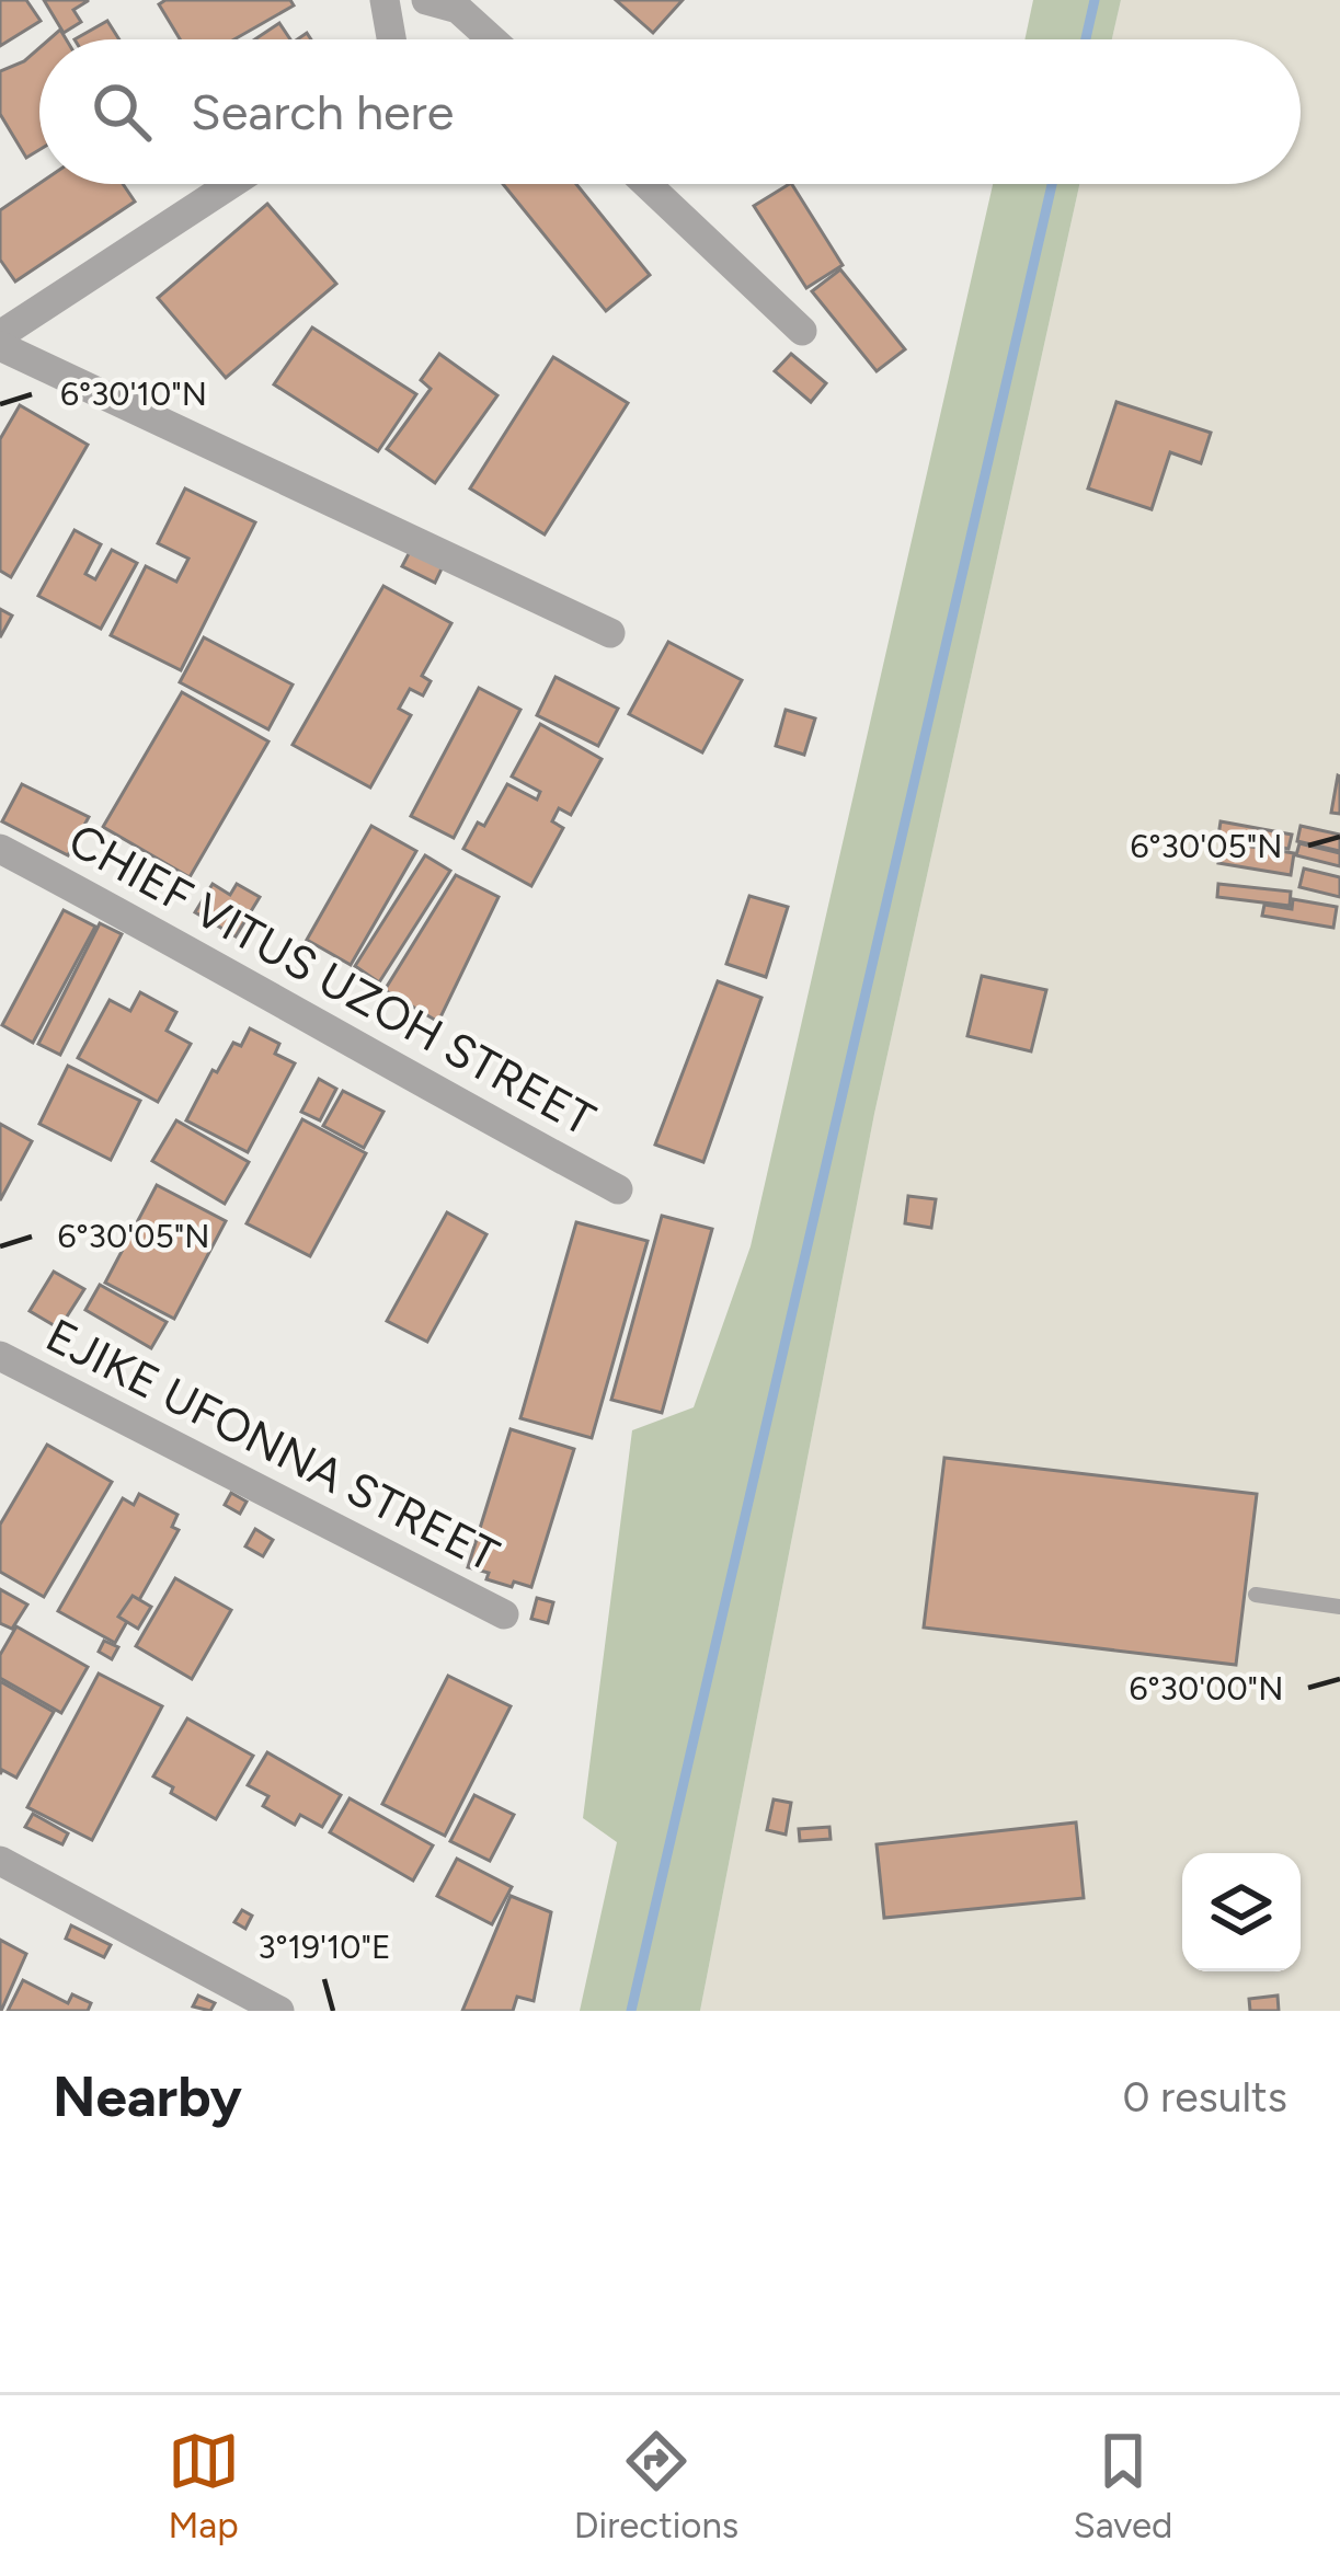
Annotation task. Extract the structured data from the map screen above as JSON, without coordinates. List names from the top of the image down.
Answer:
{
  "streets": {
    "street": ["CHIEF VITUS UZOH STREET", "EJIKE UFONNA STREET"]
  },
  "page": {
    "search": "Search here",
    "heading": ["Nearby", "0 results"],
    "nav": ["Map", "Directions", "Saved"]
  },
  "coordinates": [
    "6°30'10\"N",
    "6°30'05\"N",
    "6°30'00\"N",
    "3°19'10\"E"
  ]
}
